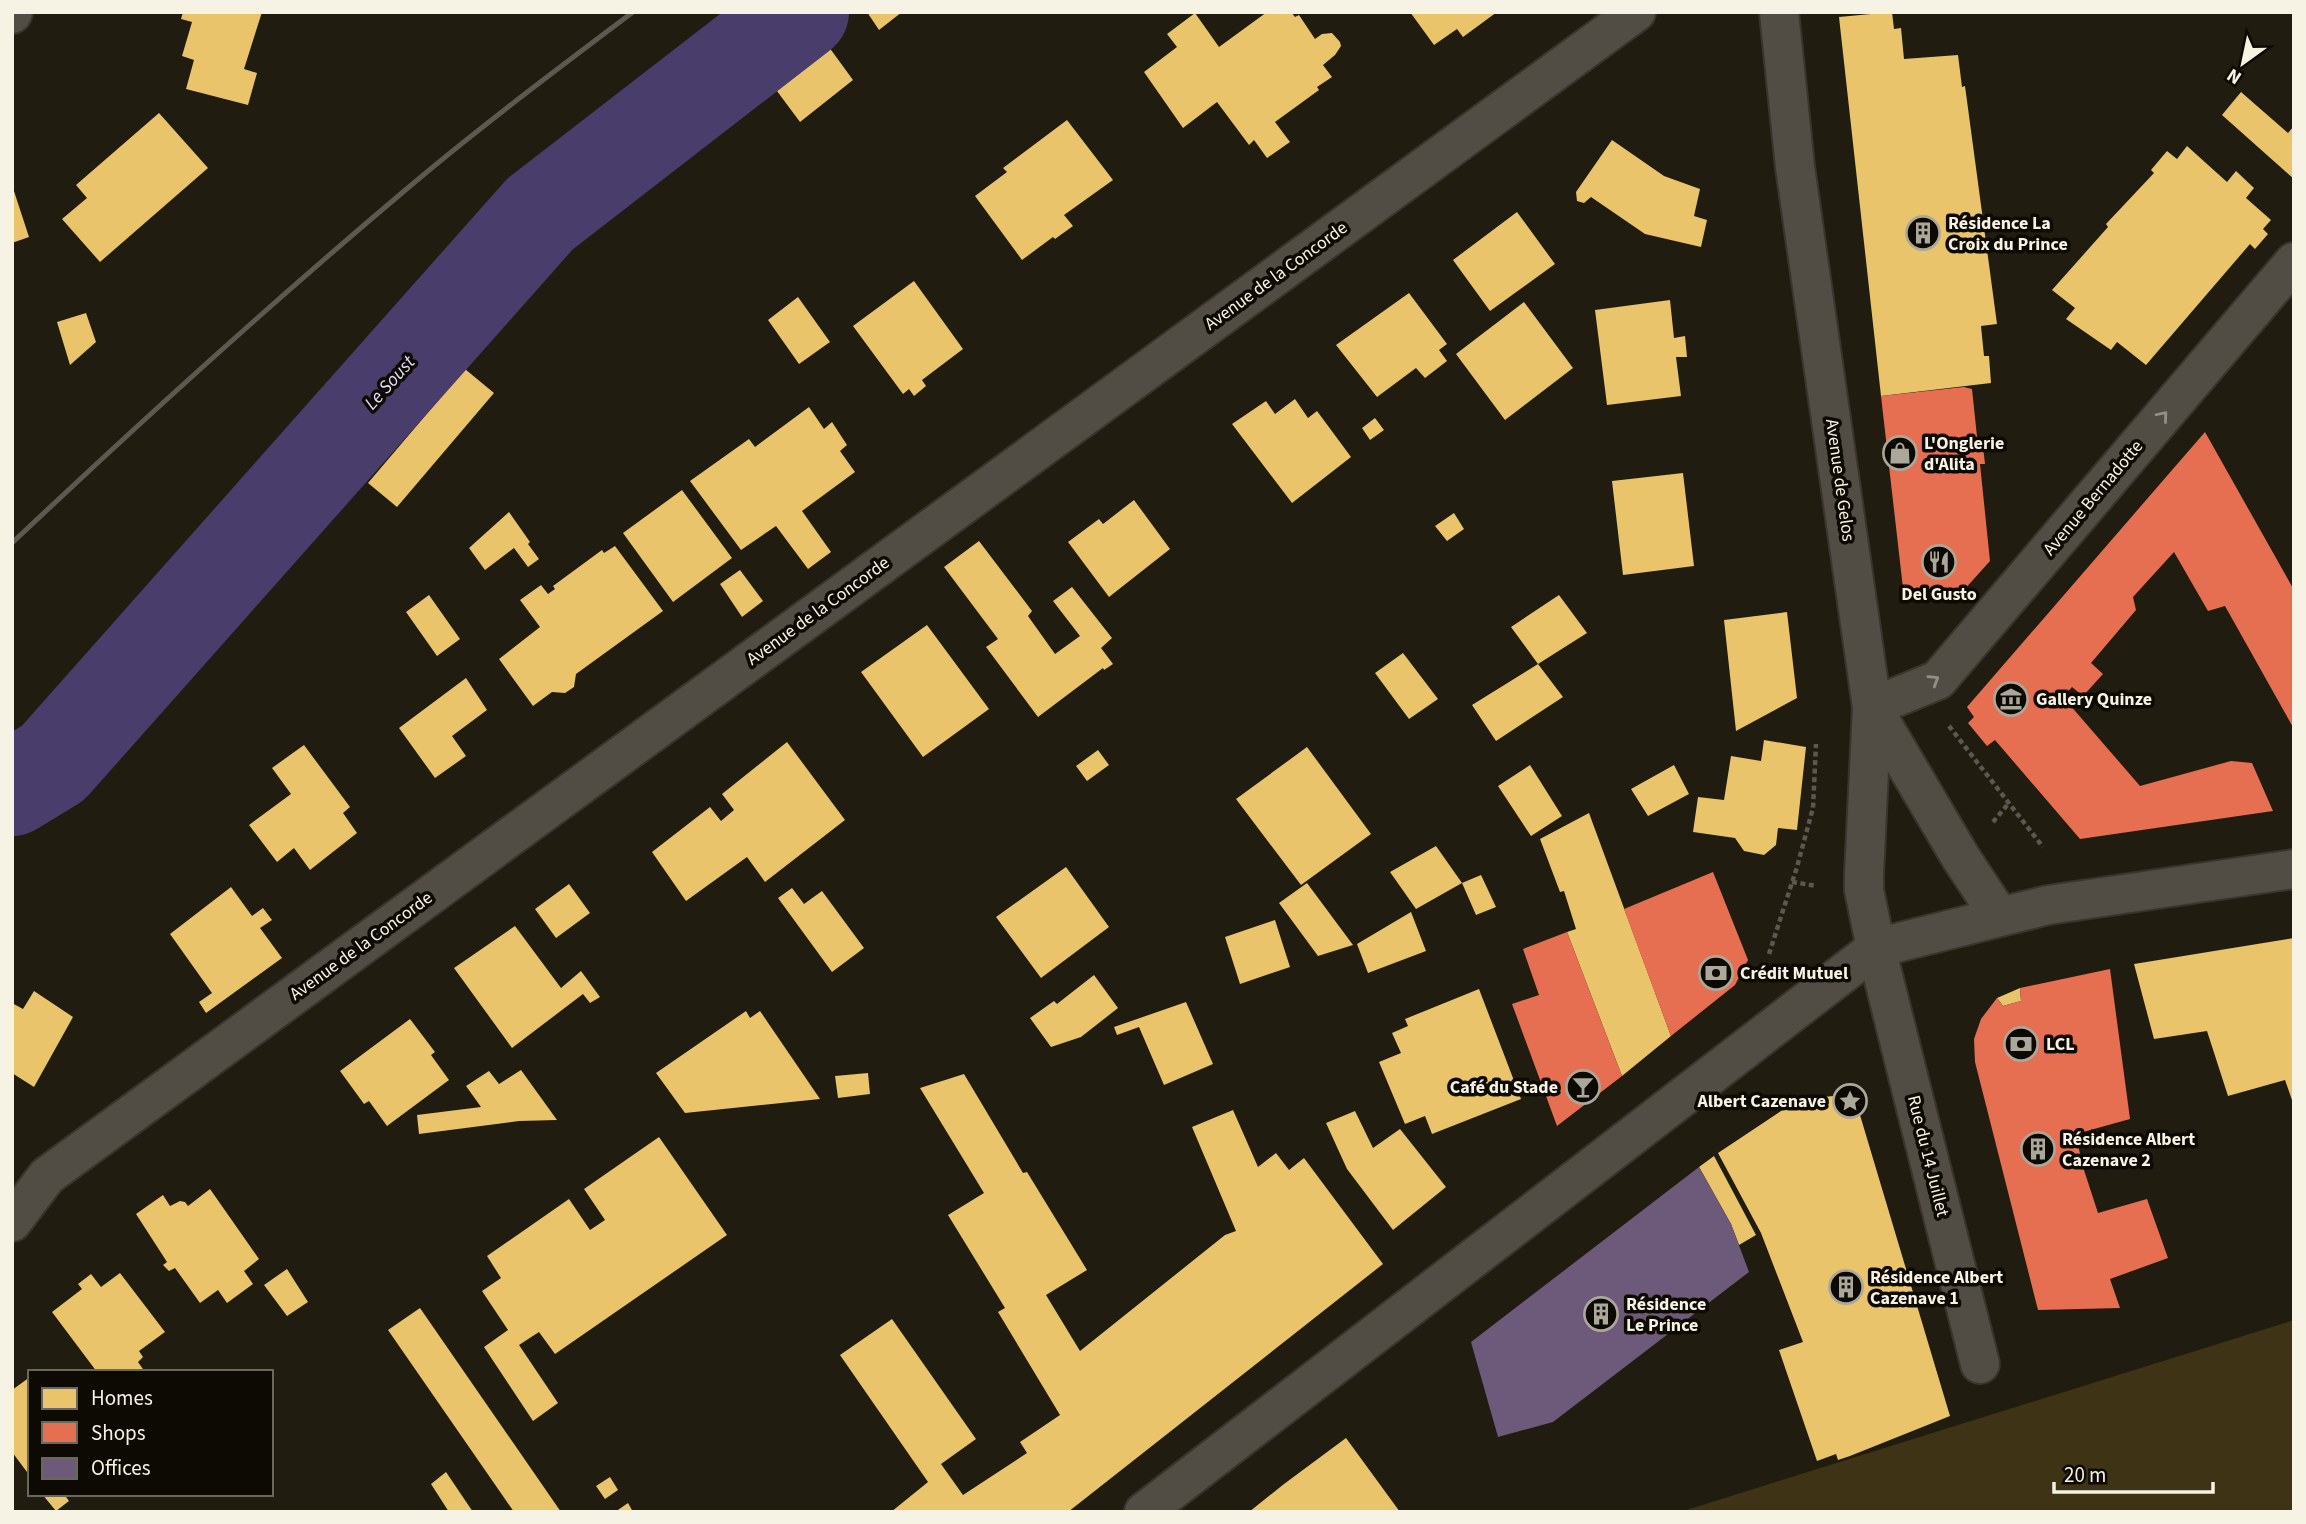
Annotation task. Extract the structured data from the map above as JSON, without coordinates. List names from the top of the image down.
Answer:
{
  "streets": {
    "street": [
      "Avenue de la Concorde",
      "Avenue de Gelos",
      "Avenue Bernadotte",
      "Rue du 14 Juillet"
    ]
  },
  "crossings": [
    ["Avenue de Gelos", "Avenue Bernadotte"],
    ["Avenue de Gelos", "Rue du 14 Juillet"]
  ],
  "one_way": ["Avenue Bernadotte"],
  "water": ["Le Soust"],
  "places": {
    "building": [
      "Résidence La Croix du Prince",
      "Résidence Albert Cazenave 2",
      "Résidence Albert Cazenave 1",
      "Résidence Le Prince"
    ],
    "shop": ["L'Onglerie d'Alita"],
    "restaurant": ["Del Gusto"],
    "museum": ["Gallery Quinze"],
    "bank": ["Crédit Mutuel", "LCL"],
    "bar": ["Café du Stade"],
    "place": ["Albert Cazenave"]
  },
  "legend": ["Homes", "Shops", "Offices"],
  "scale_bar": "20 m",
  "north": "bottom left"
}
